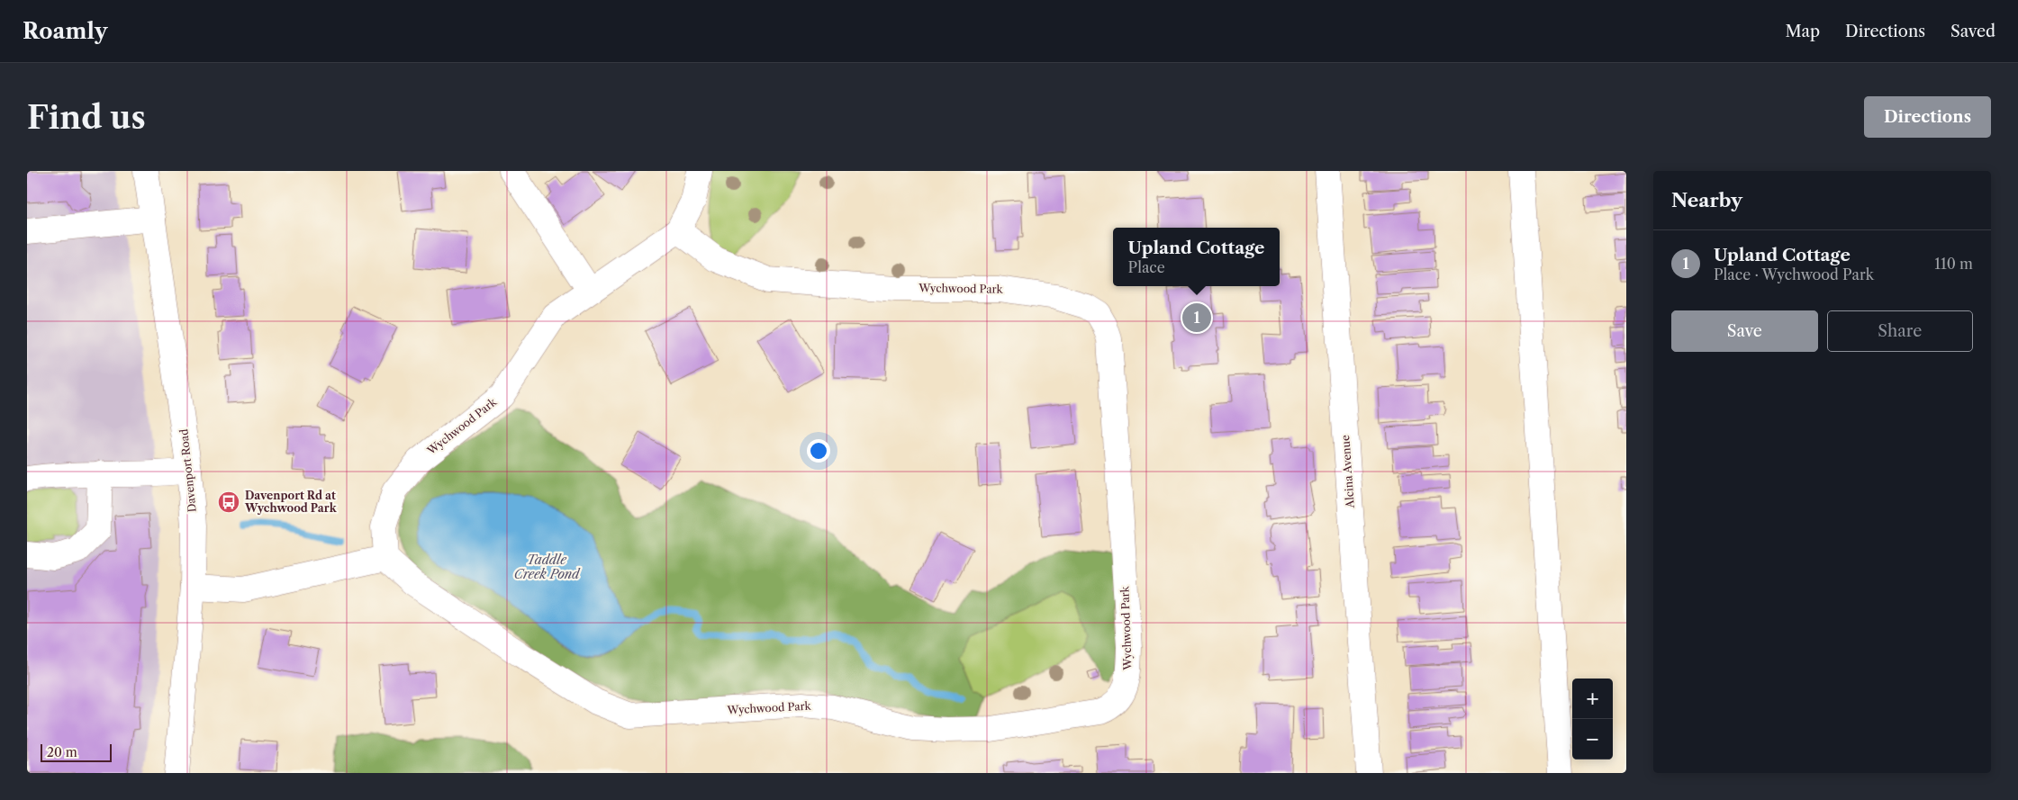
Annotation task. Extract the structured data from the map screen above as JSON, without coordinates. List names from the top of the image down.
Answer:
{
  "streets": {
    "street": ["Wychwood Park", "Davenport Road", "Alcina Avenue"]
  },
  "water": ["Taddle Creek Pond"],
  "places": {
    "bus stop": ["Davenport Rd at Wychwood Park"]
  },
  "scale_bar": "20 m",
  "page": {
    "header": "Roamly",
    "nav": ["Map", "Directions", "Saved"],
    "buttons": [
      "Directions",
      ["Save", "Share"]
    ],
    "title": "Find us",
    "heading": "Nearby",
    "popup": ["Upland Cottage", "Place"],
    "list": [
      {
        "mark": "1",
        "name": "Upland Cottage",
        "note": "Place · Wychwood Park",
        "value": "110 m"
      }
    ],
    "pins": "1",
    "map_buttons": ["+", "−"],
    "scale": "20 m"
  }
}
